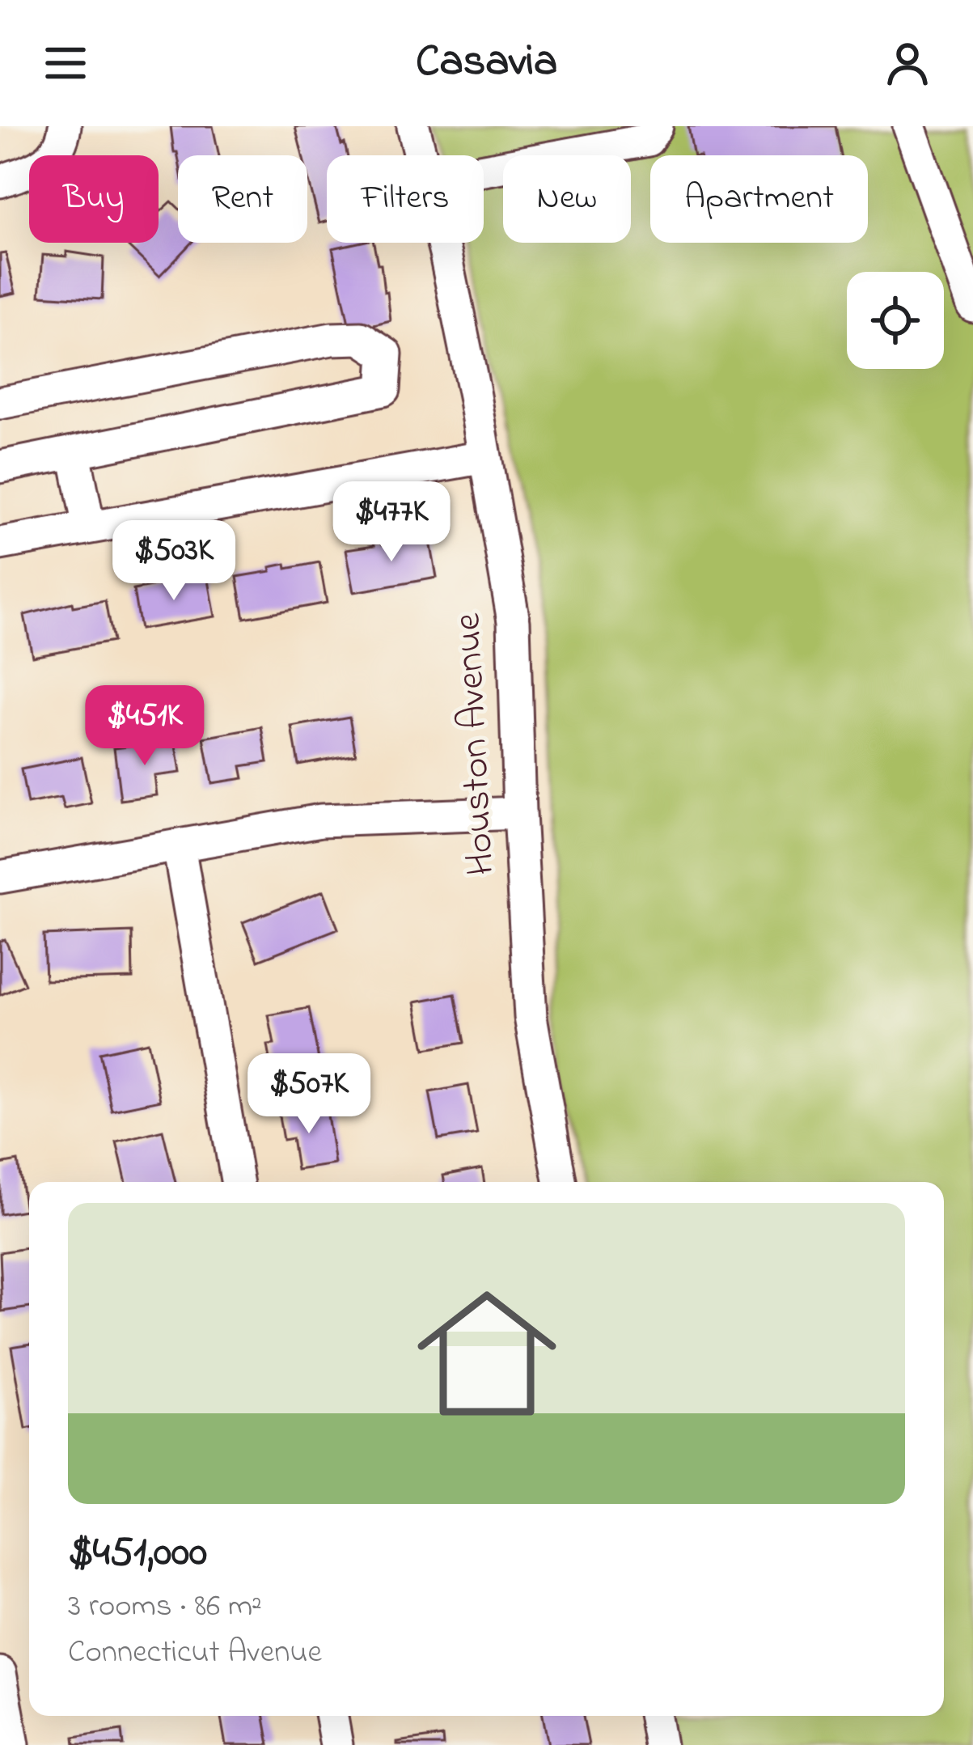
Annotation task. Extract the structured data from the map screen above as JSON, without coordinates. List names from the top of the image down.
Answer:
{
  "streets": {
    "street": ["Houston Avenue"]
  },
  "page": {
    "header": "Casavia",
    "chip": [
      "Buy",
      "Rent",
      "Filters",
      "New",
      "Apartment"
    ],
    "price": [
      "$477K",
      "$503K",
      "$451K",
      "$507K"
    ],
    "list": [
      {
        "name": "$451,000",
        "note": "3 rooms · 86 m² · Connecticut Avenue"
      }
    ]
  }
}
